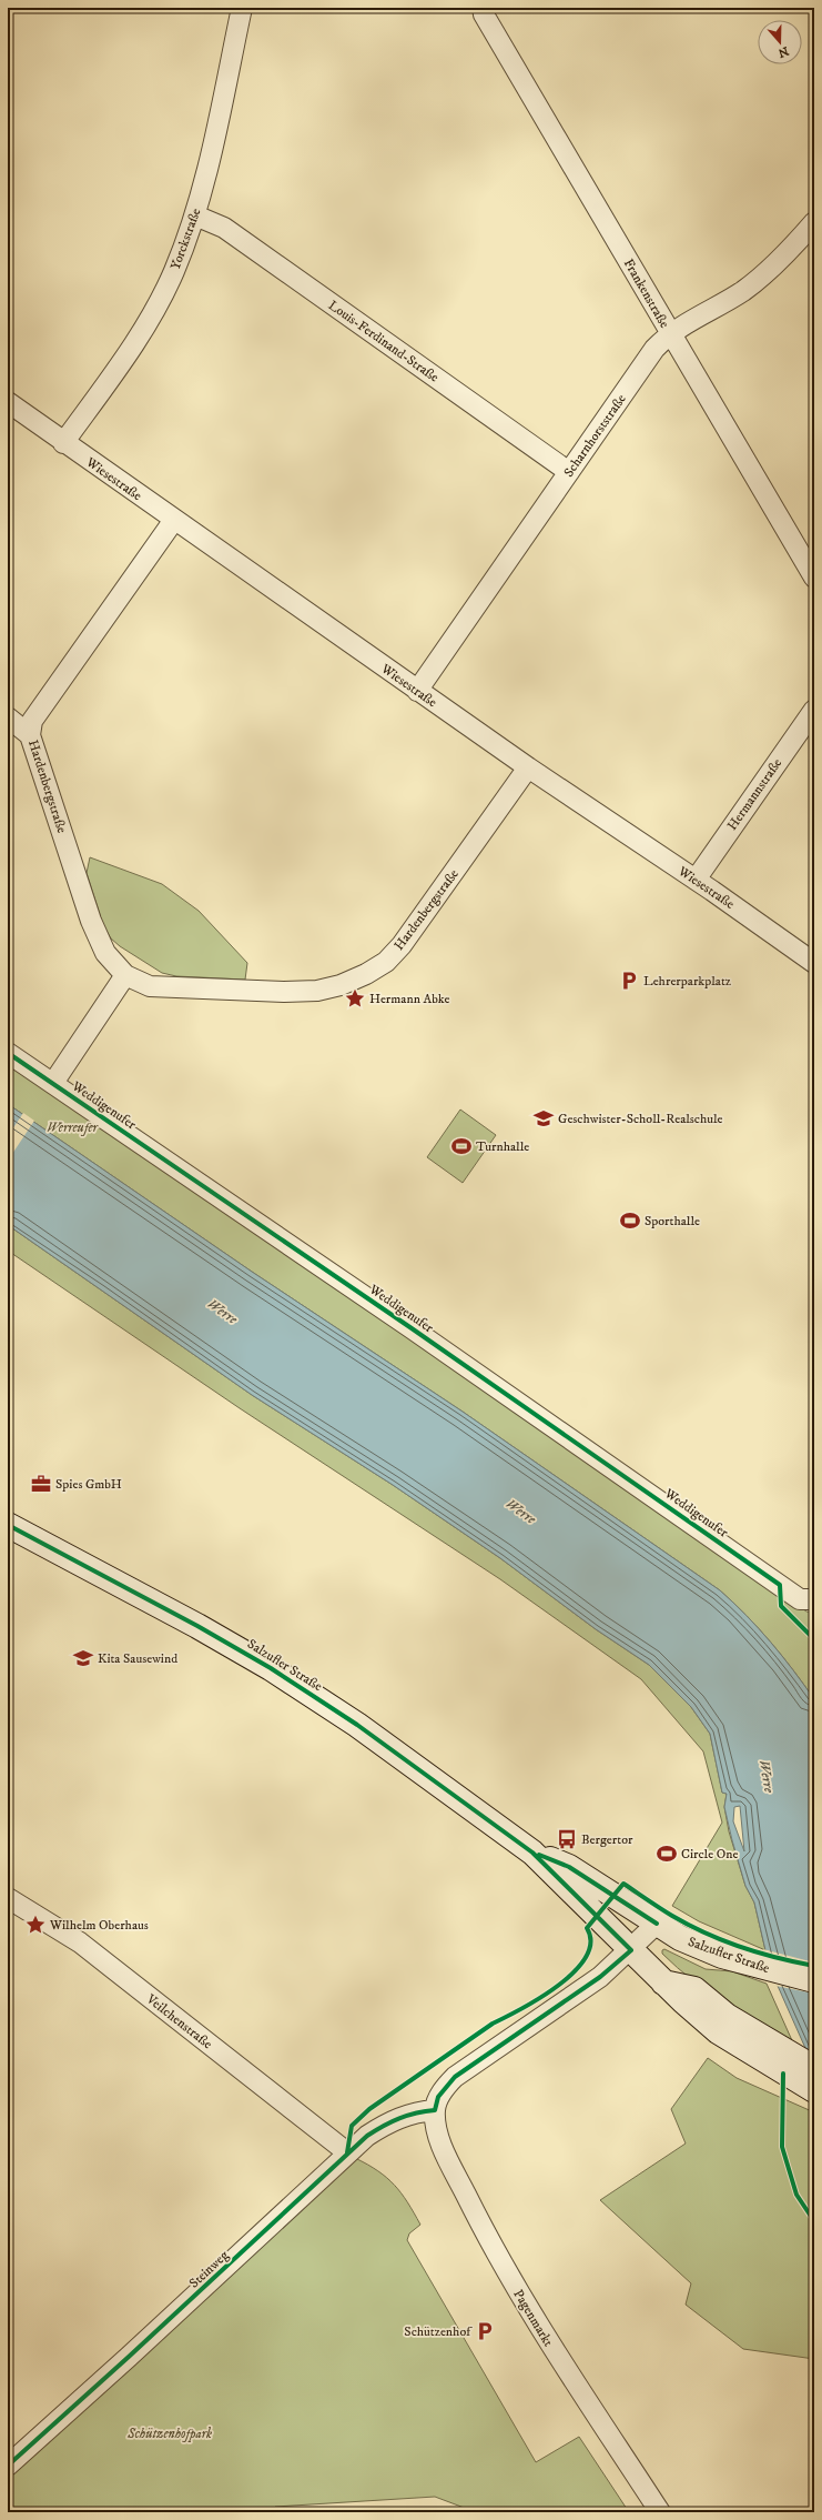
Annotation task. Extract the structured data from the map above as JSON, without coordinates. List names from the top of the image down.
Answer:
{
  "streets": {
    "main road": ["Salzufler Straße"],
    "street": [
      "Yorckstraße",
      "Frankenstraße",
      "Louis-Ferdinand-Straße",
      "Scharnhorststraße",
      "Wiesestraße",
      "Hardenbergstraße",
      "Hermannstraße",
      "Weddigenufer",
      "Veilchenstraße",
      "Steinweg",
      "Pagenmarkt"
    ]
  },
  "crossings": [
    ["Yorckstraße", "Louis-Ferdinand-Straße"],
    ["Yorckstraße", "Wiesestraße"],
    ["Frankenstraße", "Scharnhorststraße"],
    ["Louis-Ferdinand-Straße", "Scharnhorststraße"],
    ["Scharnhorststraße", "Wiesestraße"],
    ["Wiesestraße", "Hardenbergstraße"],
    ["Wiesestraße", "Hermannstraße"],
    ["Veilchenstraße", "Steinweg"],
    ["Steinweg", "Pagenmarkt"]
  ],
  "water": ["Werre"],
  "parks": ["Werreufer", "Schützenhofpark"],
  "places": {
    "parking": ["Lehrerparkplatz", "Schützenhof"],
    "place": ["Hermann Abke", "Wilhelm Oberhaus"],
    "school or university": ["Geschwister-Scholl-Realschule", "Kita Sausewind"],
    "sports": ["Turnhalle", "Sporthalle", "Circle One"],
    "office": ["Spies GmbH"],
    "bus stop": ["Bergertor"]
  },
  "north": "bottom"
}
